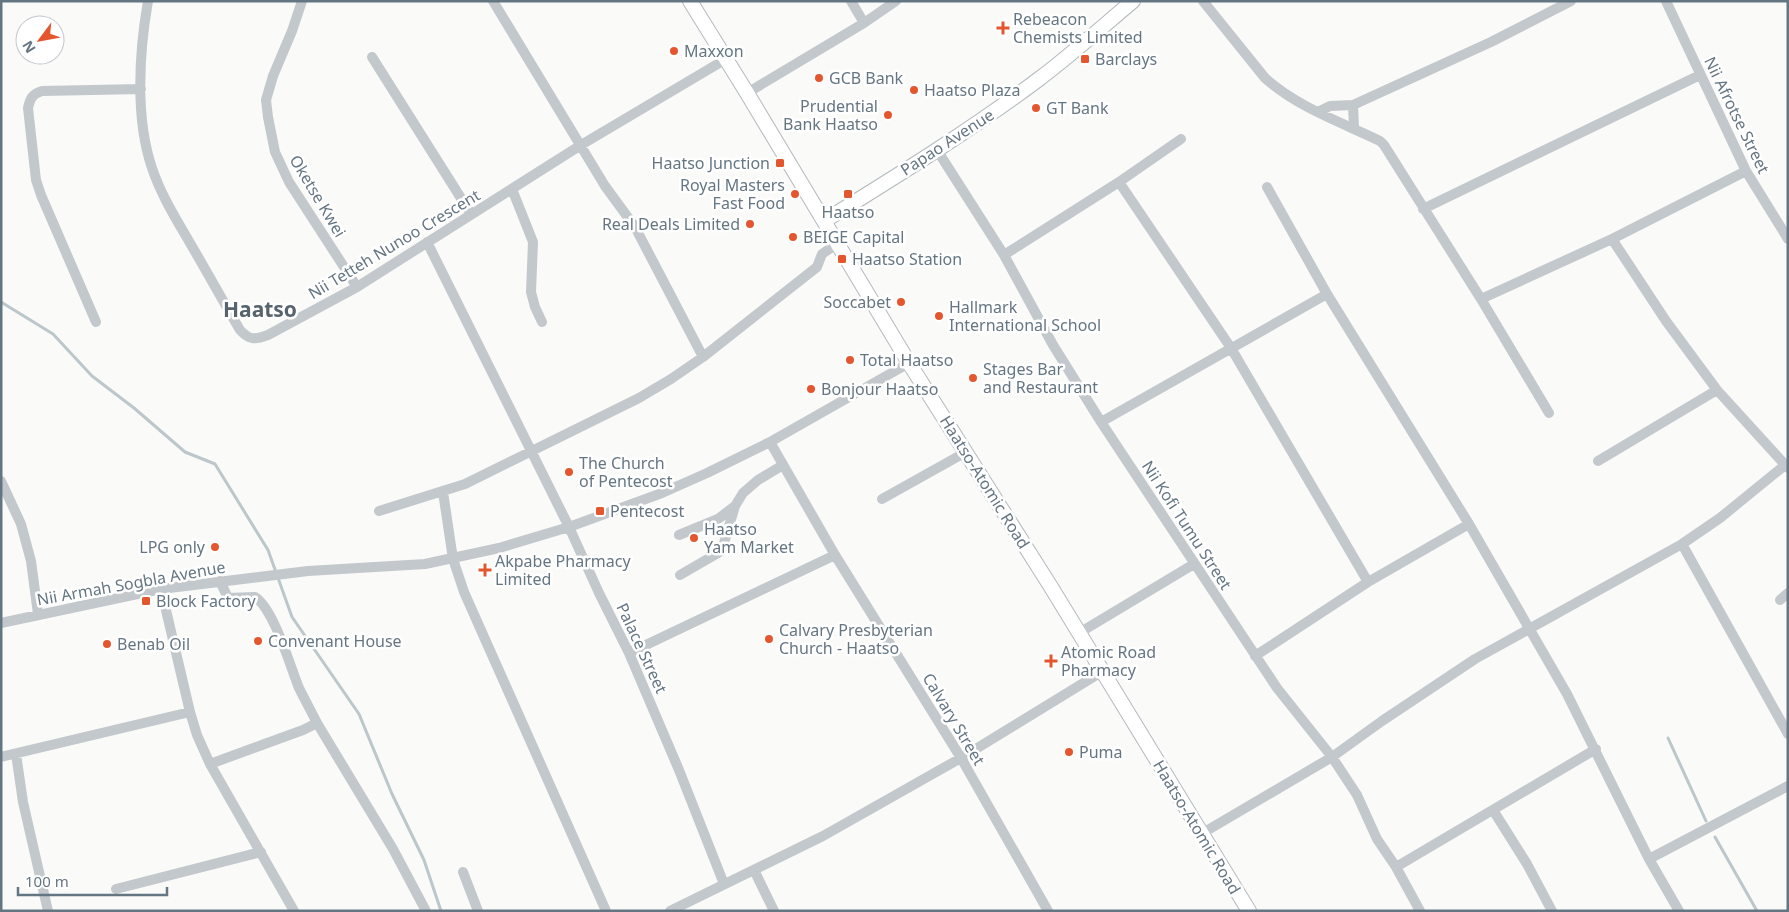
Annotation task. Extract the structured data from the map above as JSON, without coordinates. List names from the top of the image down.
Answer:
{
  "streets": {
    "main road": ["Papao Avenue", "Haatso-Atomic Road"],
    "street": [
      "Nii Afrotse Street",
      "Oketse Kwei",
      "Nii Tetteh Nunoo Crescent",
      "Nii Kofi Tumu Street",
      "Nii Armah Sogbla Avenue",
      "Palace Street",
      "Calvary Street"
    ]
  },
  "crossings": [
    ["Papao Avenue", "Haatso-Atomic Road"],
    ["Papao Avenue", "Nii Kofi Tumu Street"],
    ["Oketse Kwei", "Nii Tetteh Nunoo Crescent"],
    ["Nii Tetteh Nunoo Crescent", "Haatso-Atomic Road"],
    ["Nii Tetteh Nunoo Crescent", "Palace Street"],
    ["Haatso-Atomic Road", "Nii Armah Sogbla Avenue"],
    ["Nii Armah Sogbla Avenue", "Palace Street"],
    ["Nii Armah Sogbla Avenue", "Calvary Street"]
  ],
  "districts": ["Haatso"],
  "places": {
    "health": ["Rebeacon Chemists Limited", "Akpabe Pharmacy Limited", "Atomic Road Pharmacy"],
    "other": [
      "Maxxon",
      "GCB Bank",
      "Haatso Plaza",
      "GT Bank",
      "Prudential Bank Haatso",
      "Royal Masters Fast Food",
      "Real Deals Limited",
      "BEIGE Capital",
      "Soccabet",
      "Hallmark International School",
      "Total Haatso",
      "Stages Bar and Restaurant",
      "Bonjour Haatso",
      "The Church of Pentecost",
      "Haatso Yam Market",
      "LPG only",
      "Calvary Presbyterian Church - Haatso",
      "Convenant House",
      "Benab Oil",
      "Puma"
    ],
    "transit": [
      "Barclays",
      "Haatso Junction",
      "Haatso",
      "Haatso Station",
      "Pentecost",
      "Block Factory"
    ]
  },
  "scale_bar": "100 m",
  "north": "bottom left"
}
